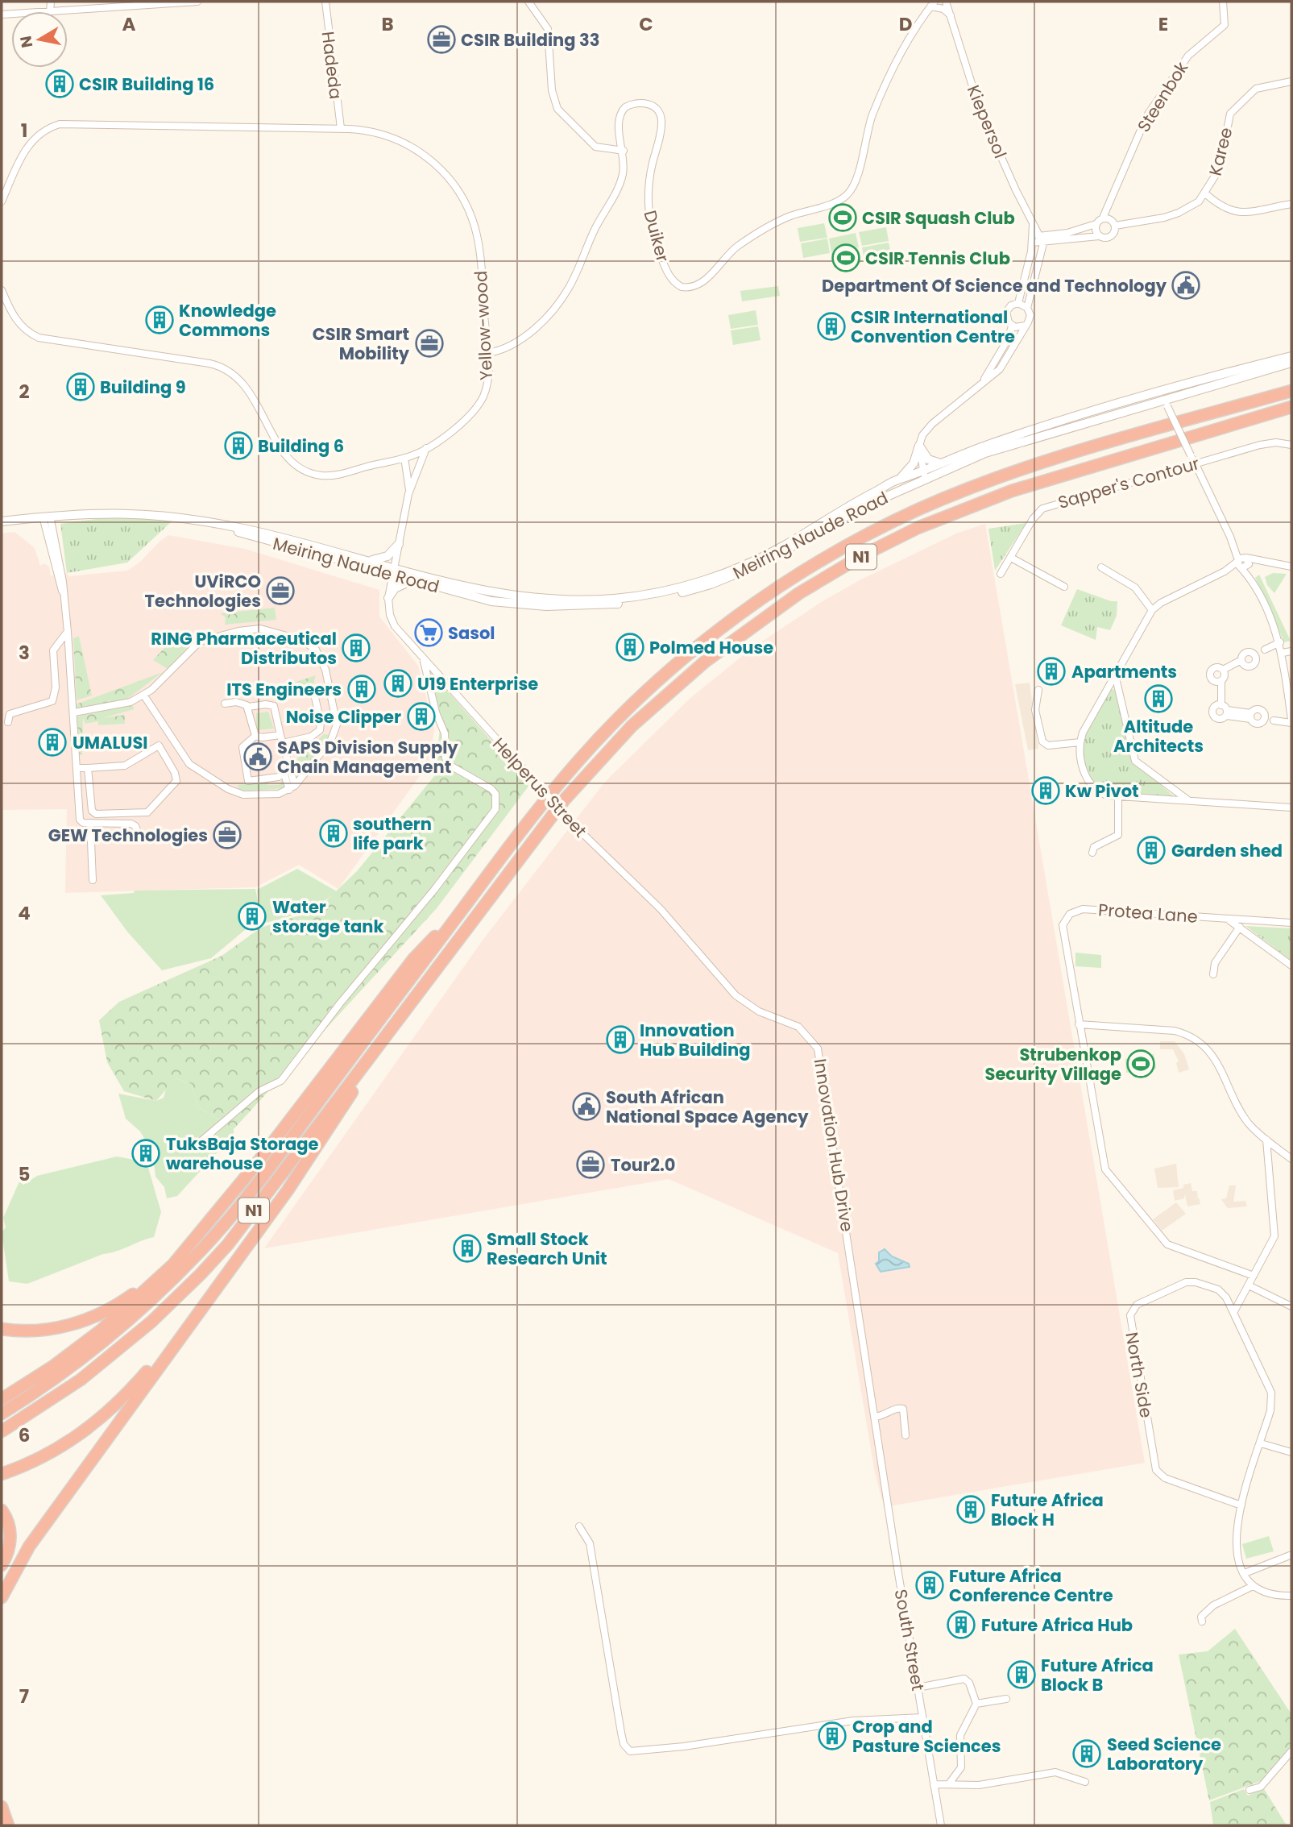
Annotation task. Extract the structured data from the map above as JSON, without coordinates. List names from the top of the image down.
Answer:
{
  "streets": {
    "highway": ["N1"],
    "street": [
      "Hadeda",
      "Steenbok",
      "Kiepersol",
      "Karee",
      "Duiker",
      "Yellow-wood",
      "Sapper's Contour",
      "Meiring Naude Road",
      "Helperus Street",
      "Protea Lane",
      "Innovation Hub Drive",
      "North Side",
      "South Street"
    ]
  },
  "crossings": [
    ["Hadeda", "Yellow-wood"],
    ["Steenbok", "Karee"],
    ["Duiker", "Yellow-wood"],
    ["Helperus Street", "Innovation Hub Drive"],
    ["Innovation Hub Drive", "South Street"]
  ],
  "places": {
    "office": [
      "CSIR Building 33",
      "CSIR Smart Mobility",
      "UViRCO Technologies",
      "GEW Technologies",
      "Tour2.0"
    ],
    "building": [
      "CSIR Building 16",
      "Knowledge Commons",
      "CSIR International Convention Centre",
      "Building 9",
      "Building 6",
      "Polmed House",
      "RING Pharmaceutical Distributos",
      "Apartments",
      "U19 Enterprise",
      "ITS Engineers",
      "Altitude Architects",
      "Noise Clipper",
      "UMALUSI",
      "Kw Pivot",
      "southern life park",
      "Garden shed",
      "Water storage tank",
      "Innovation Hub Building",
      "TuksBaja Storage warehouse",
      "Small Stock Research Unit",
      "Future Africa Block H",
      "Future Africa Conference Centre",
      "Future Africa Hub",
      "Future Africa Block B",
      "Crop and Pasture Sciences",
      "Seed Science Laboratory"
    ],
    "sports": ["CSIR Squash Club", "CSIR Tennis Club", "Strubenkop Security Village"],
    "public building": ["Department Of Science and Technology", "SAPS Division Supply Chain Management", "South African National Space Agency"],
    "supermarket": ["Sasol"]
  },
  "north": "left",
  "grid": {
    "columns": [
      "A",
      "B",
      "C",
      "D",
      "E"
    ],
    "rows": [
      "1",
      "2",
      "3",
      "4",
      "5",
      "6",
      "7"
    ]
  }
}
